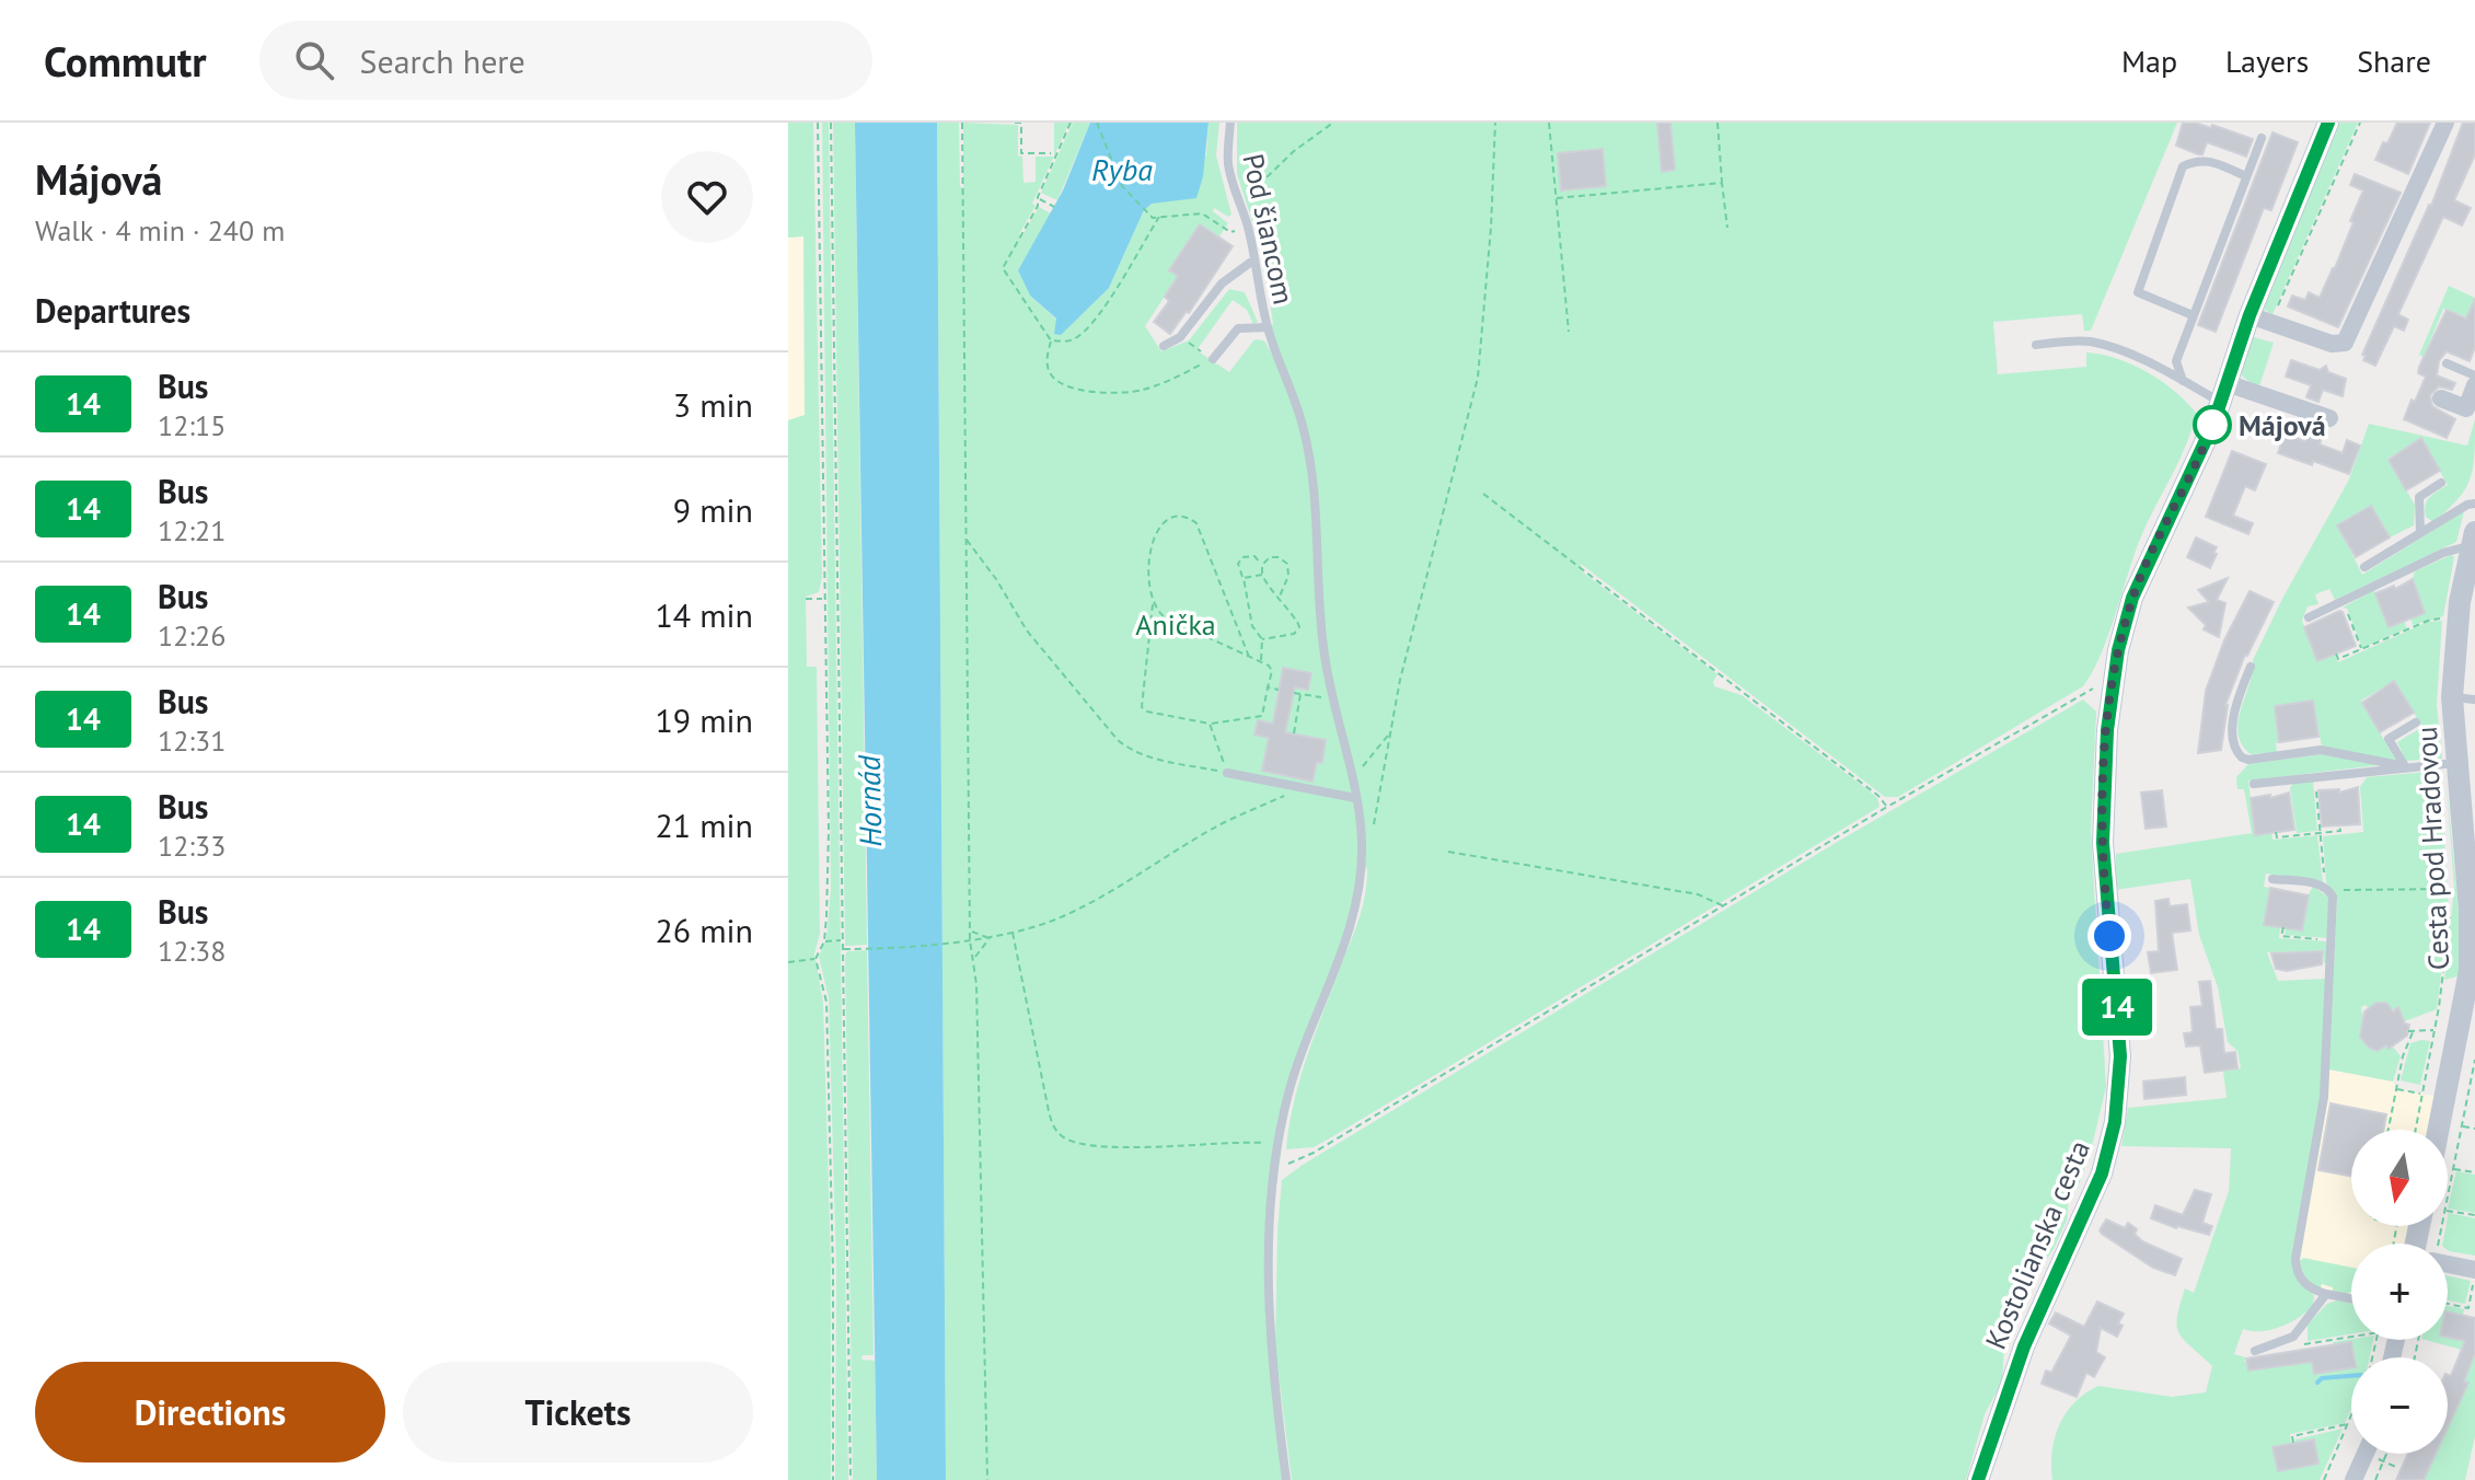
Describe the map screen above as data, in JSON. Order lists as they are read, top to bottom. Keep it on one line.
{"streets":{"street":["Cesta pod Hradovou","Kostolianska cesta"],"lane":["Pod šiancom"]},"water":["Ryba","Hornád"],"parks":["Anička"],"places":["Májová"],"lines":["bus line 14"],"north":"bottom","page":{"header":"Commutr","search":"Search here","nav":["Map","Layers","Share"],"heading":[["Májová","Walk · 4 min · 240 m"],"Departures"],"on_map":"14","list":[{"mark":"14","name":"Bus","note":"12:15","value":"3 min"},{"mark":"14","name":"Bus","note":"12:21","value":"9 min"},{"mark":"14","name":"Bus","note":"12:26","value":"14 min"},{"mark":"14","name":"Bus","note":"12:31","value":"19 min"},{"mark":"14","name":"Bus","note":"12:33","value":"21 min"},{"mark":"14","name":"Bus","note":"12:38","value":"26 min"}],"map_buttons":["+","−"],"buttons":["Directions","Tickets"]}}
